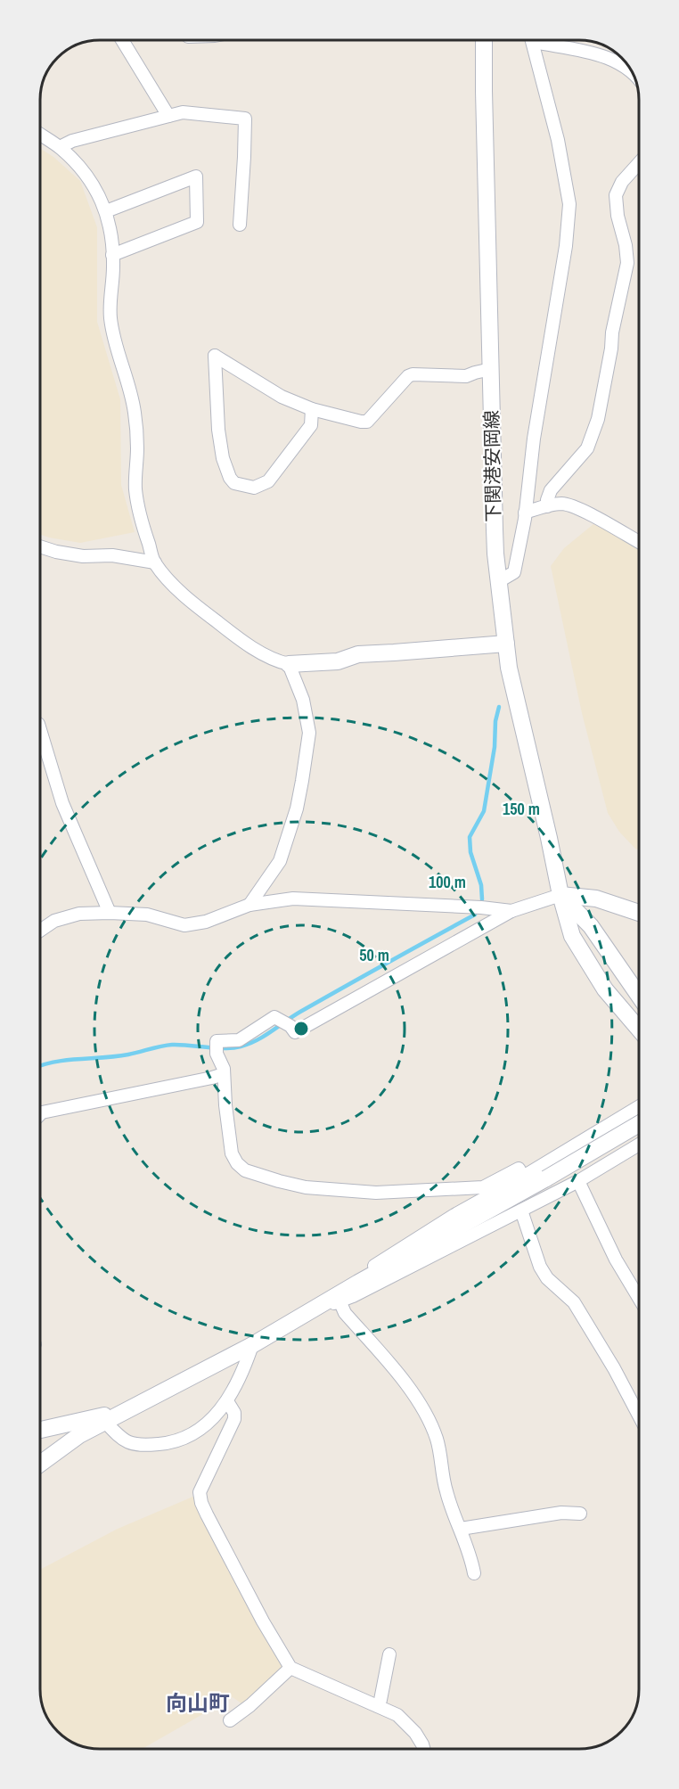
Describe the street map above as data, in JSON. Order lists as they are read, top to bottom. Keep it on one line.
{"streets":{"main road":["下関港安岡線"]},"districts":["向山町"],"rings":["150 m","100 m","50 m"]}
